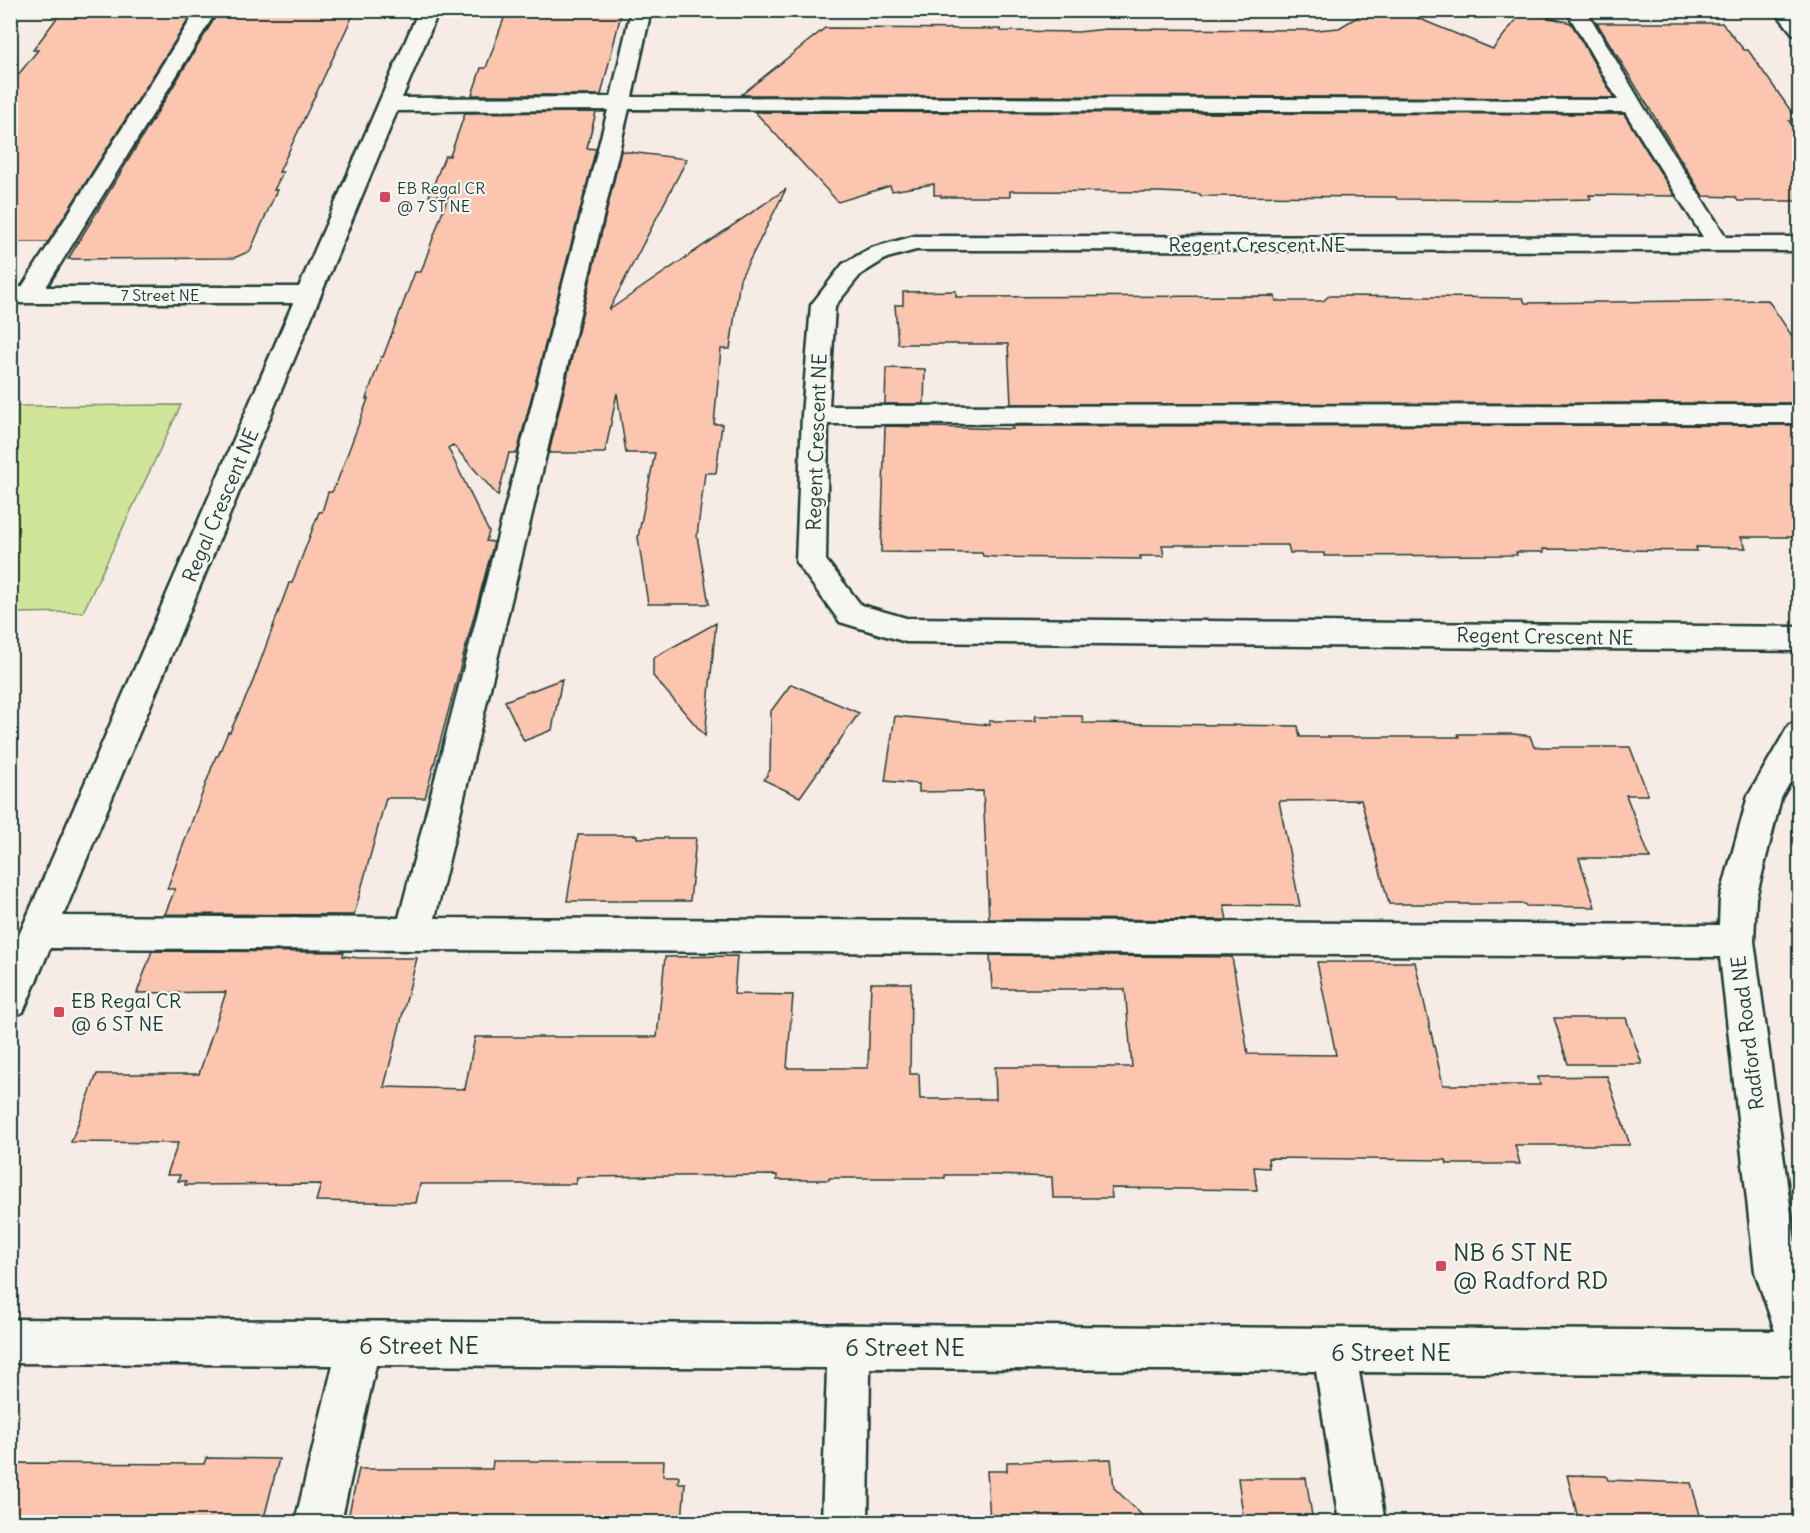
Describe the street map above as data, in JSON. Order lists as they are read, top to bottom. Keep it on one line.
{"streets":{"street":["Regent Crescent NE","7 Street NE","Regal Crescent NE","Radford Road NE","6 Street NE"]},"crossings":[["7 Street NE","Regal Crescent NE"]],"places":{"transit":["EB Regal CR @ 7 ST NE","EB Regal CR @ 6 ST NE","NB 6 ST NE @ Radford RD"]}}
